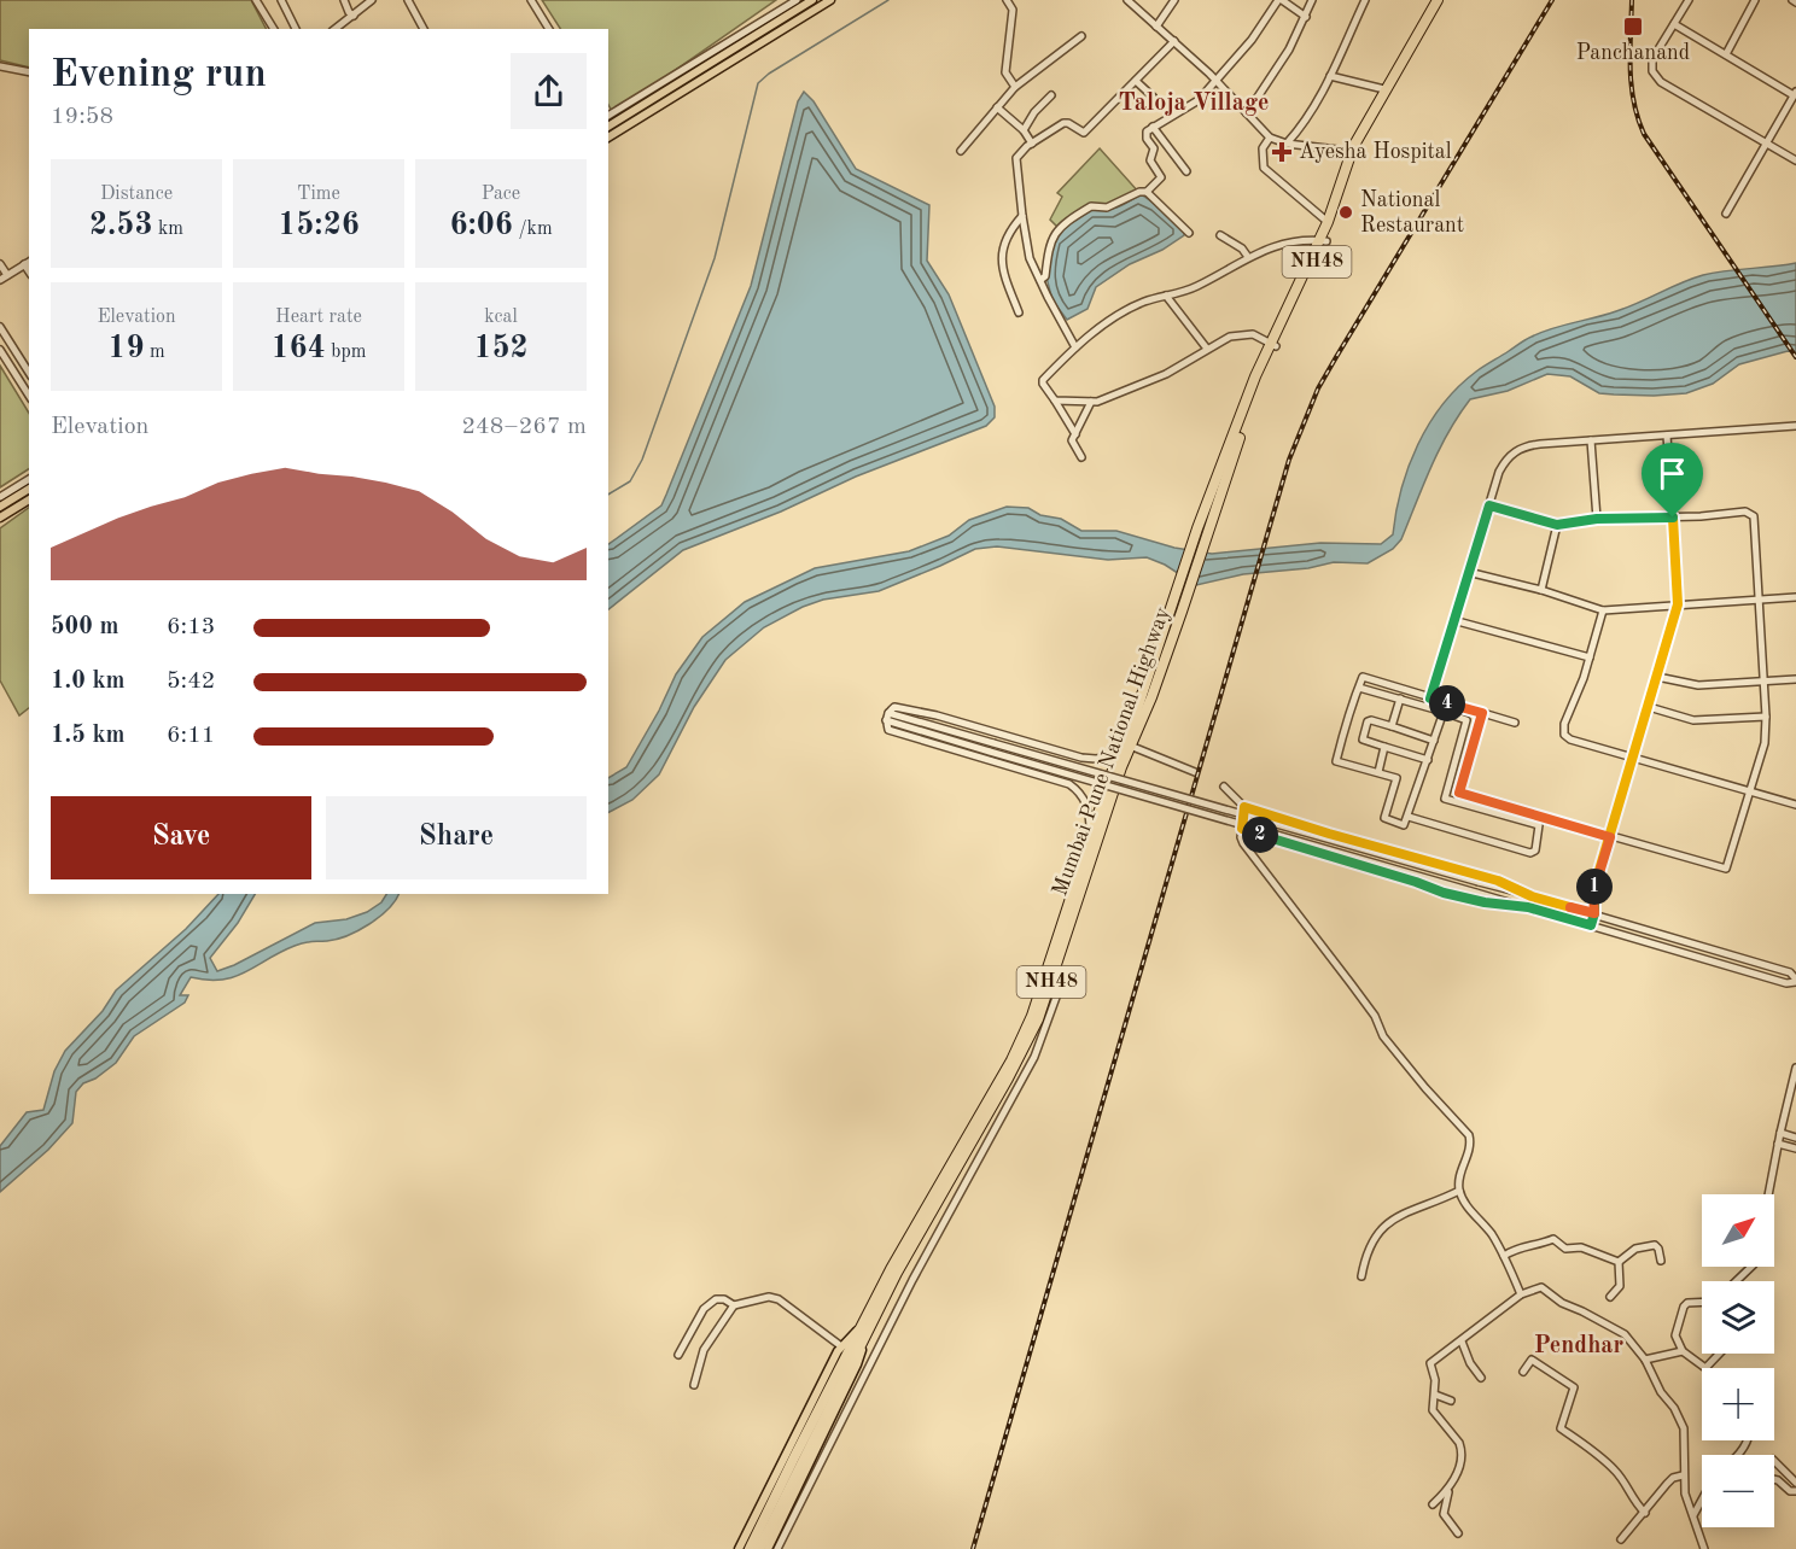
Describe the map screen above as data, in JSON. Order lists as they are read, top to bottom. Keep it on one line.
{"streets":{"highway":["NH48","Mumbai Pune National Highway"]},"crossings":[["NH48","Mumbai Pune National Highway"]],"districts":["Taloja Village","Pendhar"],"places":{"transit":["Panchanand"],"health":["Ayesha Hospital"],"other":["National Restaurant"]},"north":"top right","page":{"heading":["Evening run","19:58"],"stats":[["Distance","2.53 km"],["Time","15:26"],["Pace","6:06 /km"],["Elevation","19 m"],["Heart rate","164 bpm"],["kcal","152"]],"chart":["Elevation","248–267 m"],"list":[{"name":"500 m","note":"6:13"},{"name":"1.0 km","note":"5:42"},{"name":"1.5 km","note":"6:11"}],"pins":["4","2","1"],"buttons":["Save","Share"],"map_buttons":["+","−"]}}
